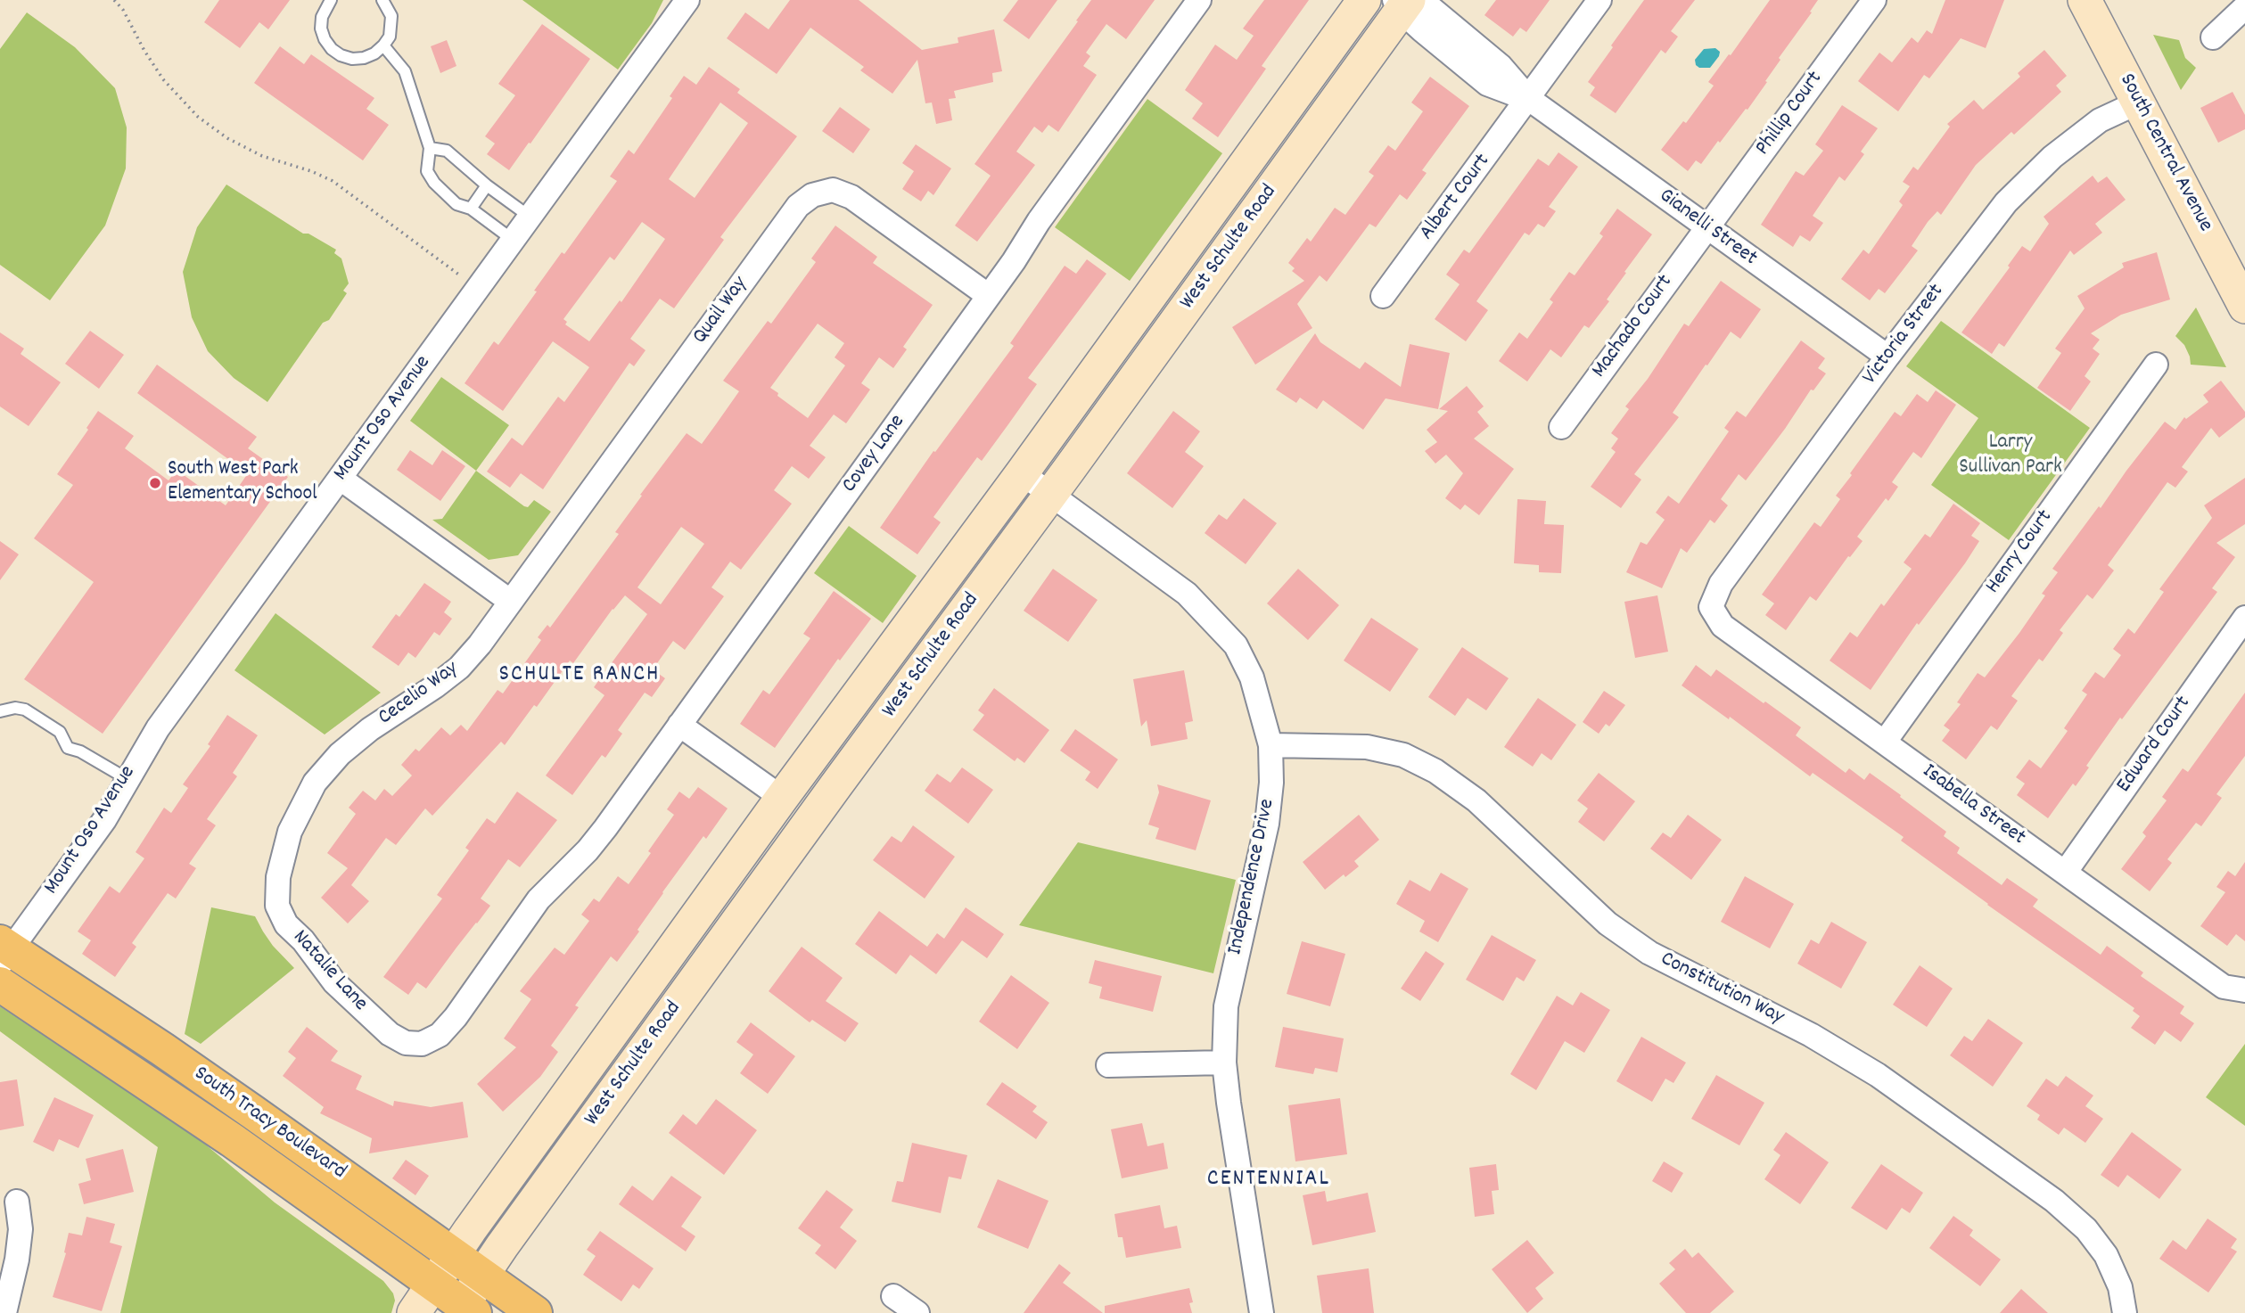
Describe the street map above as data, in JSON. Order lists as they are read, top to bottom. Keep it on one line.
{"streets":{"main road":["South Central Avenue","West Schulte Road","South Tracy Boulevard"],"street":["Phillip Court","Albert Court","Gianelli Street","Quail Way","Machado Court","Victoria Street","Mount Oso Avenue","Covey Lane","Henry Court","Cecelio Way","Edward Court","Isabella Street","Independence Drive","Natalie Lane","Constitution Way"]},"crossings":[["Phillip Court","Gianelli Street"],["Phillip Court","Machado Court"],["South Central Avenue","Victoria Street"],["Albert Court","Gianelli Street"],["Gianelli Street","West Schulte Road"],["Gianelli Street","Machado Court"],["Gianelli Street","Victoria Street"],["West Schulte Road","Independence Drive"],["West Schulte Road","South Tracy Boulevard"],["Quail Way","Covey Lane"],["Quail Way","Cecelio Way"],["Victoria Street","Isabella Street"],["Mount Oso Avenue","South Tracy Boulevard"],["Covey Lane","Natalie Lane"],["Henry Court","Isabella Street"],["Cecelio Way","Natalie Lane"],["Edward Court","Isabella Street"],["Independence Drive","Constitution Way"]],"districts":["SCHULTE RANCH","CENTENNIAL"],"parks":["Larry Sullivan Park"],"places":["South West Park Elementary School"]}
